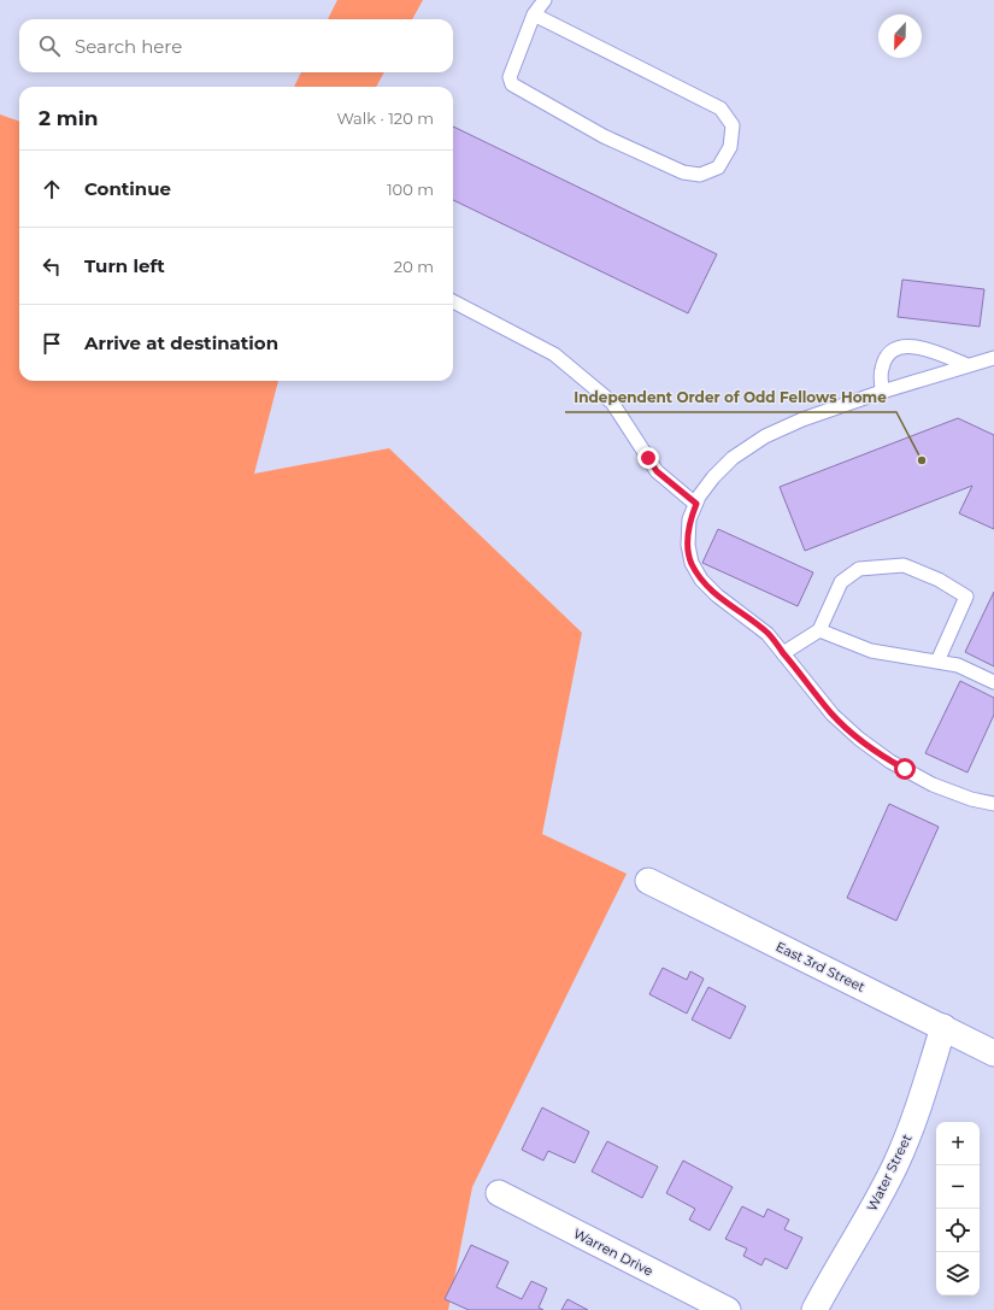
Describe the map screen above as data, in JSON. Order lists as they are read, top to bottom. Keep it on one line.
{"streets":{"street":["East 3rd Street","Water Street","Warren Drive"]},"crossings":[["East 3rd Street","Water Street"]],"places":["Independent Order of Odd Fellows Home"],"north":"bottom","page":{"search":"Search here","heading":["2 min","Walk · 120 m"],"list":[["Continue","100 m"],["Turn left","20 m"],"Arrive at destination"],"map_buttons":["+","−"]}}
